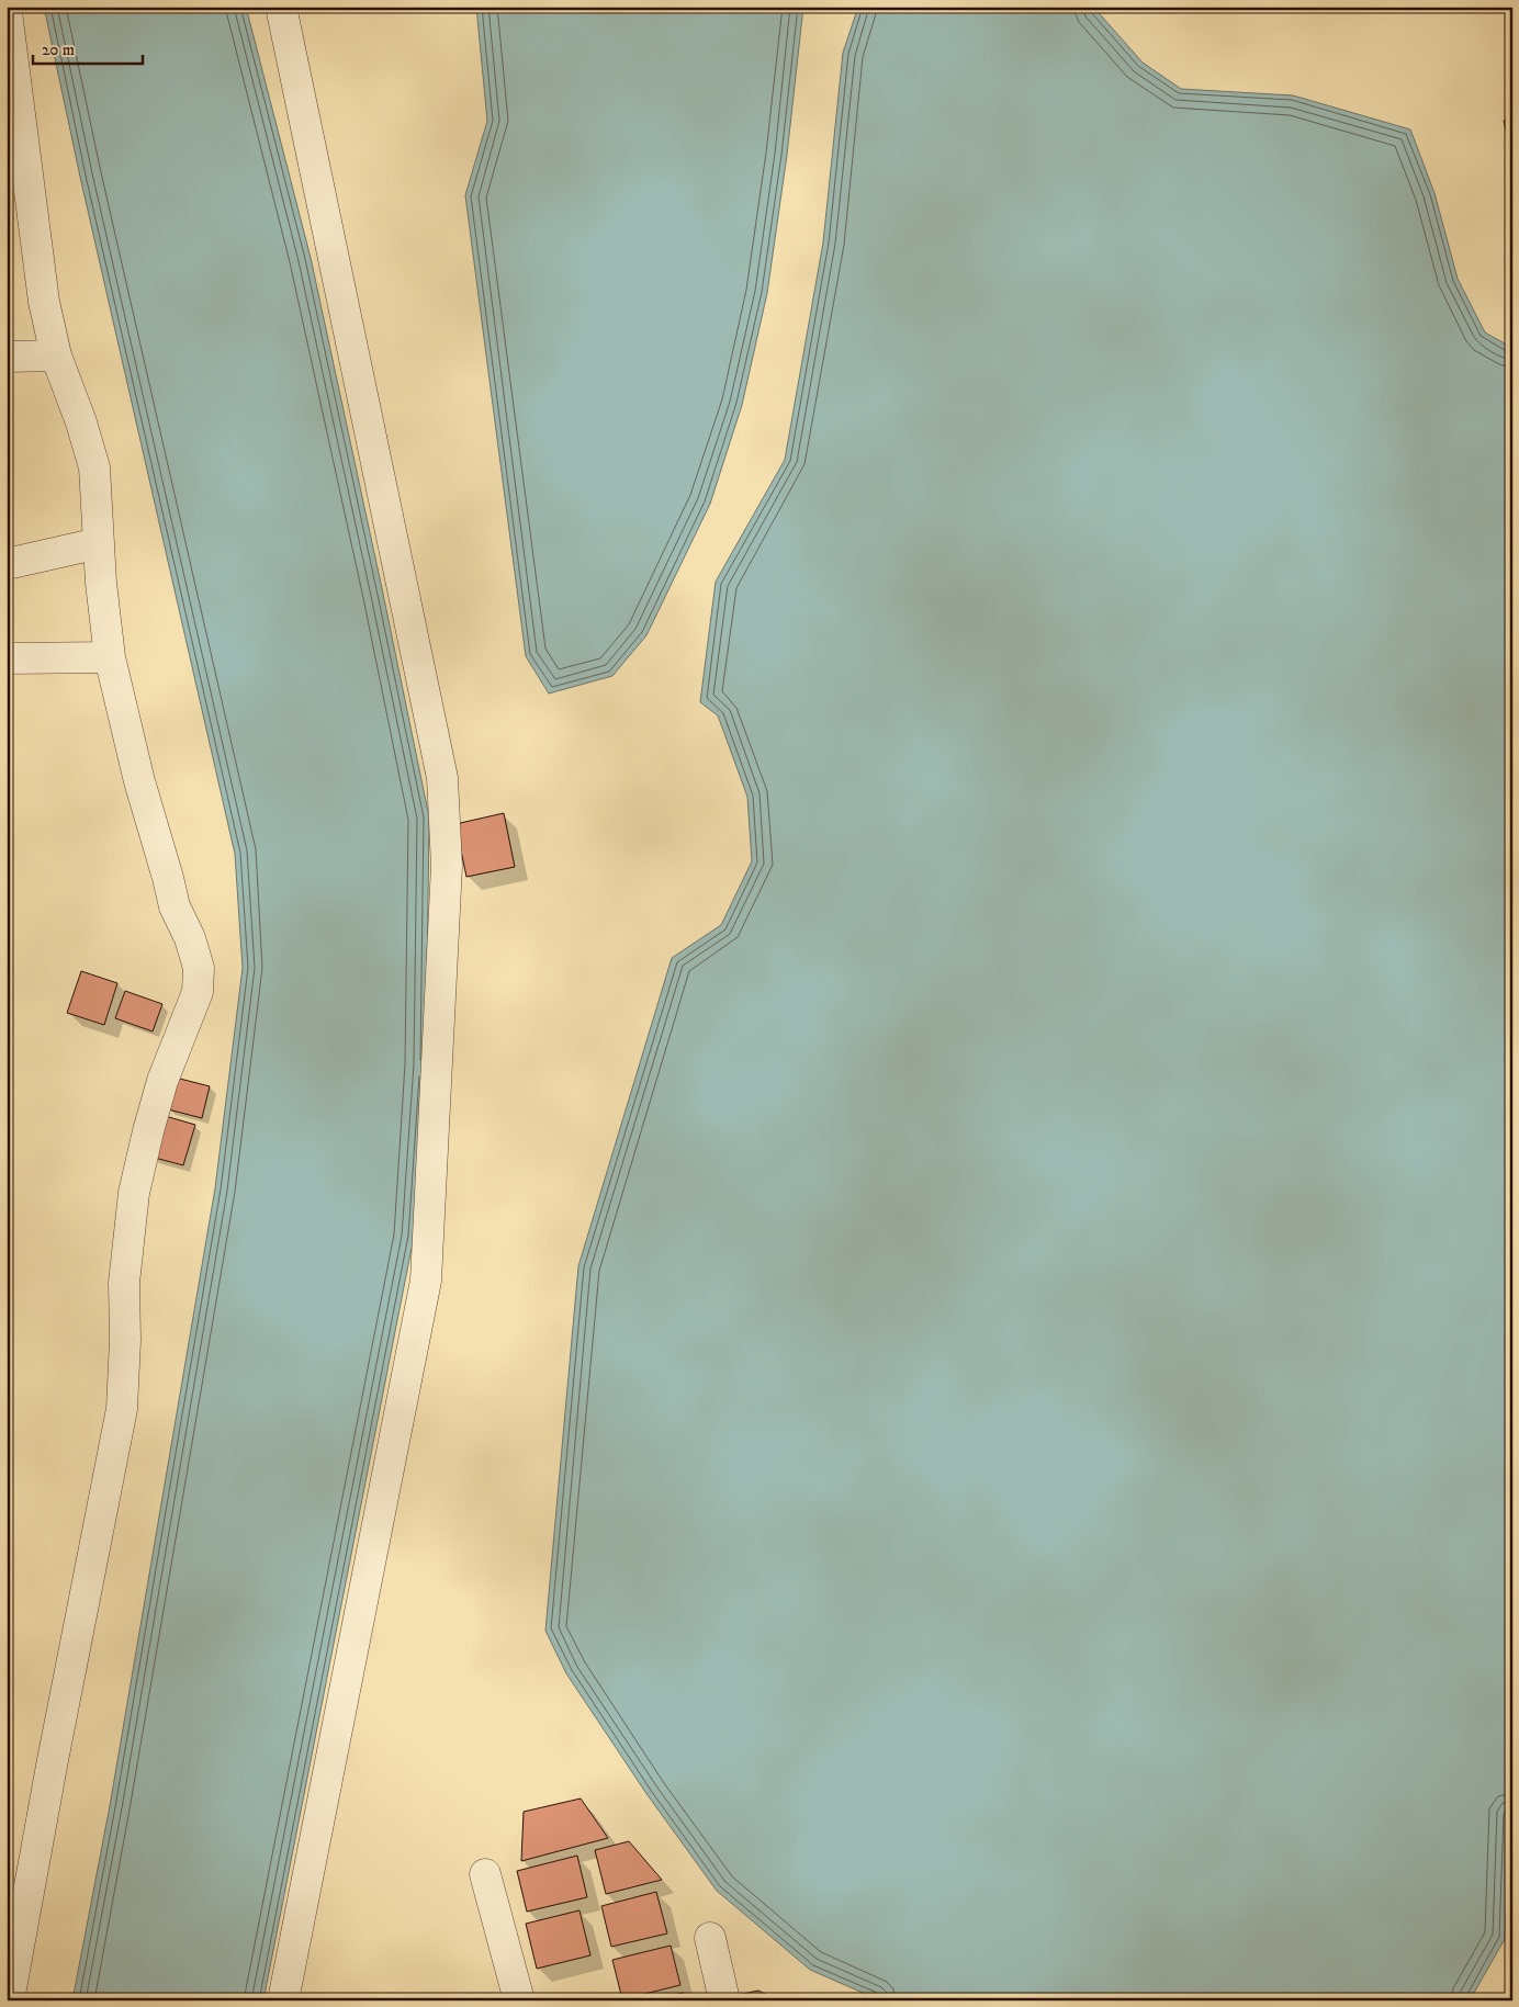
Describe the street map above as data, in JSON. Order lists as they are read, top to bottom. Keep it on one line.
{"scale_bar":"20 m"}
